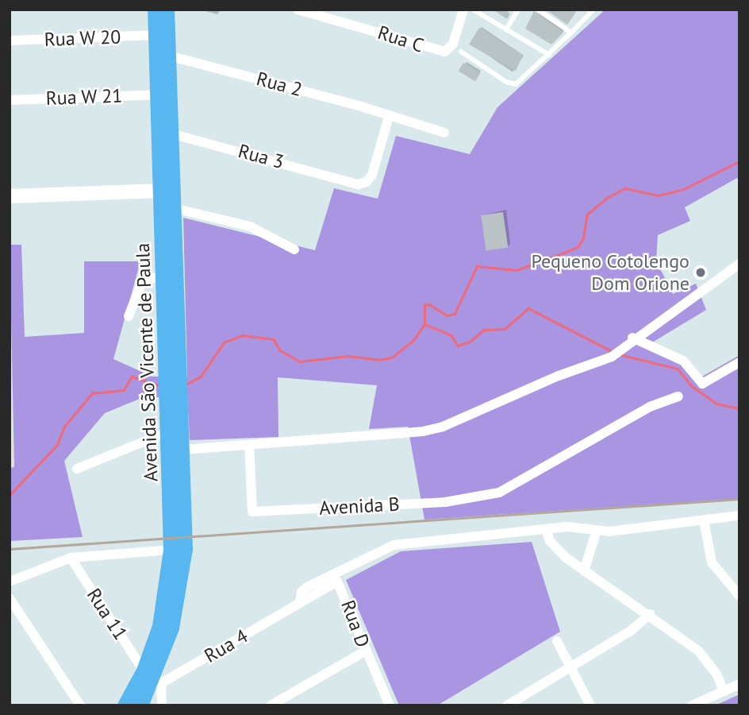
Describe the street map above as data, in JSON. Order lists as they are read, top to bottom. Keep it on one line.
{"streets":{"main road":["Avenida São Vicente de Paula"],"street":["Rua W 20","Rua C","Rua 2","Rua W 21","Rua 3","Avenida B","Rua 11","Rua D","Rua 4"]},"crossings":[["Rua W 20","Avenida São Vicente de Paula"],["Rua 2","Rua 3"],["Rua 2","Avenida São Vicente de Paula"],["Rua W 21","Avenida São Vicente de Paula"],["Rua 3","Avenida São Vicente de Paula"],["Avenida São Vicente de Paula","Rua 11"],["Avenida São Vicente de Paula","Rua 4"],["Rua D","Rua 4"]],"places":["Pequeno Cotolengo Dom Orione"]}
